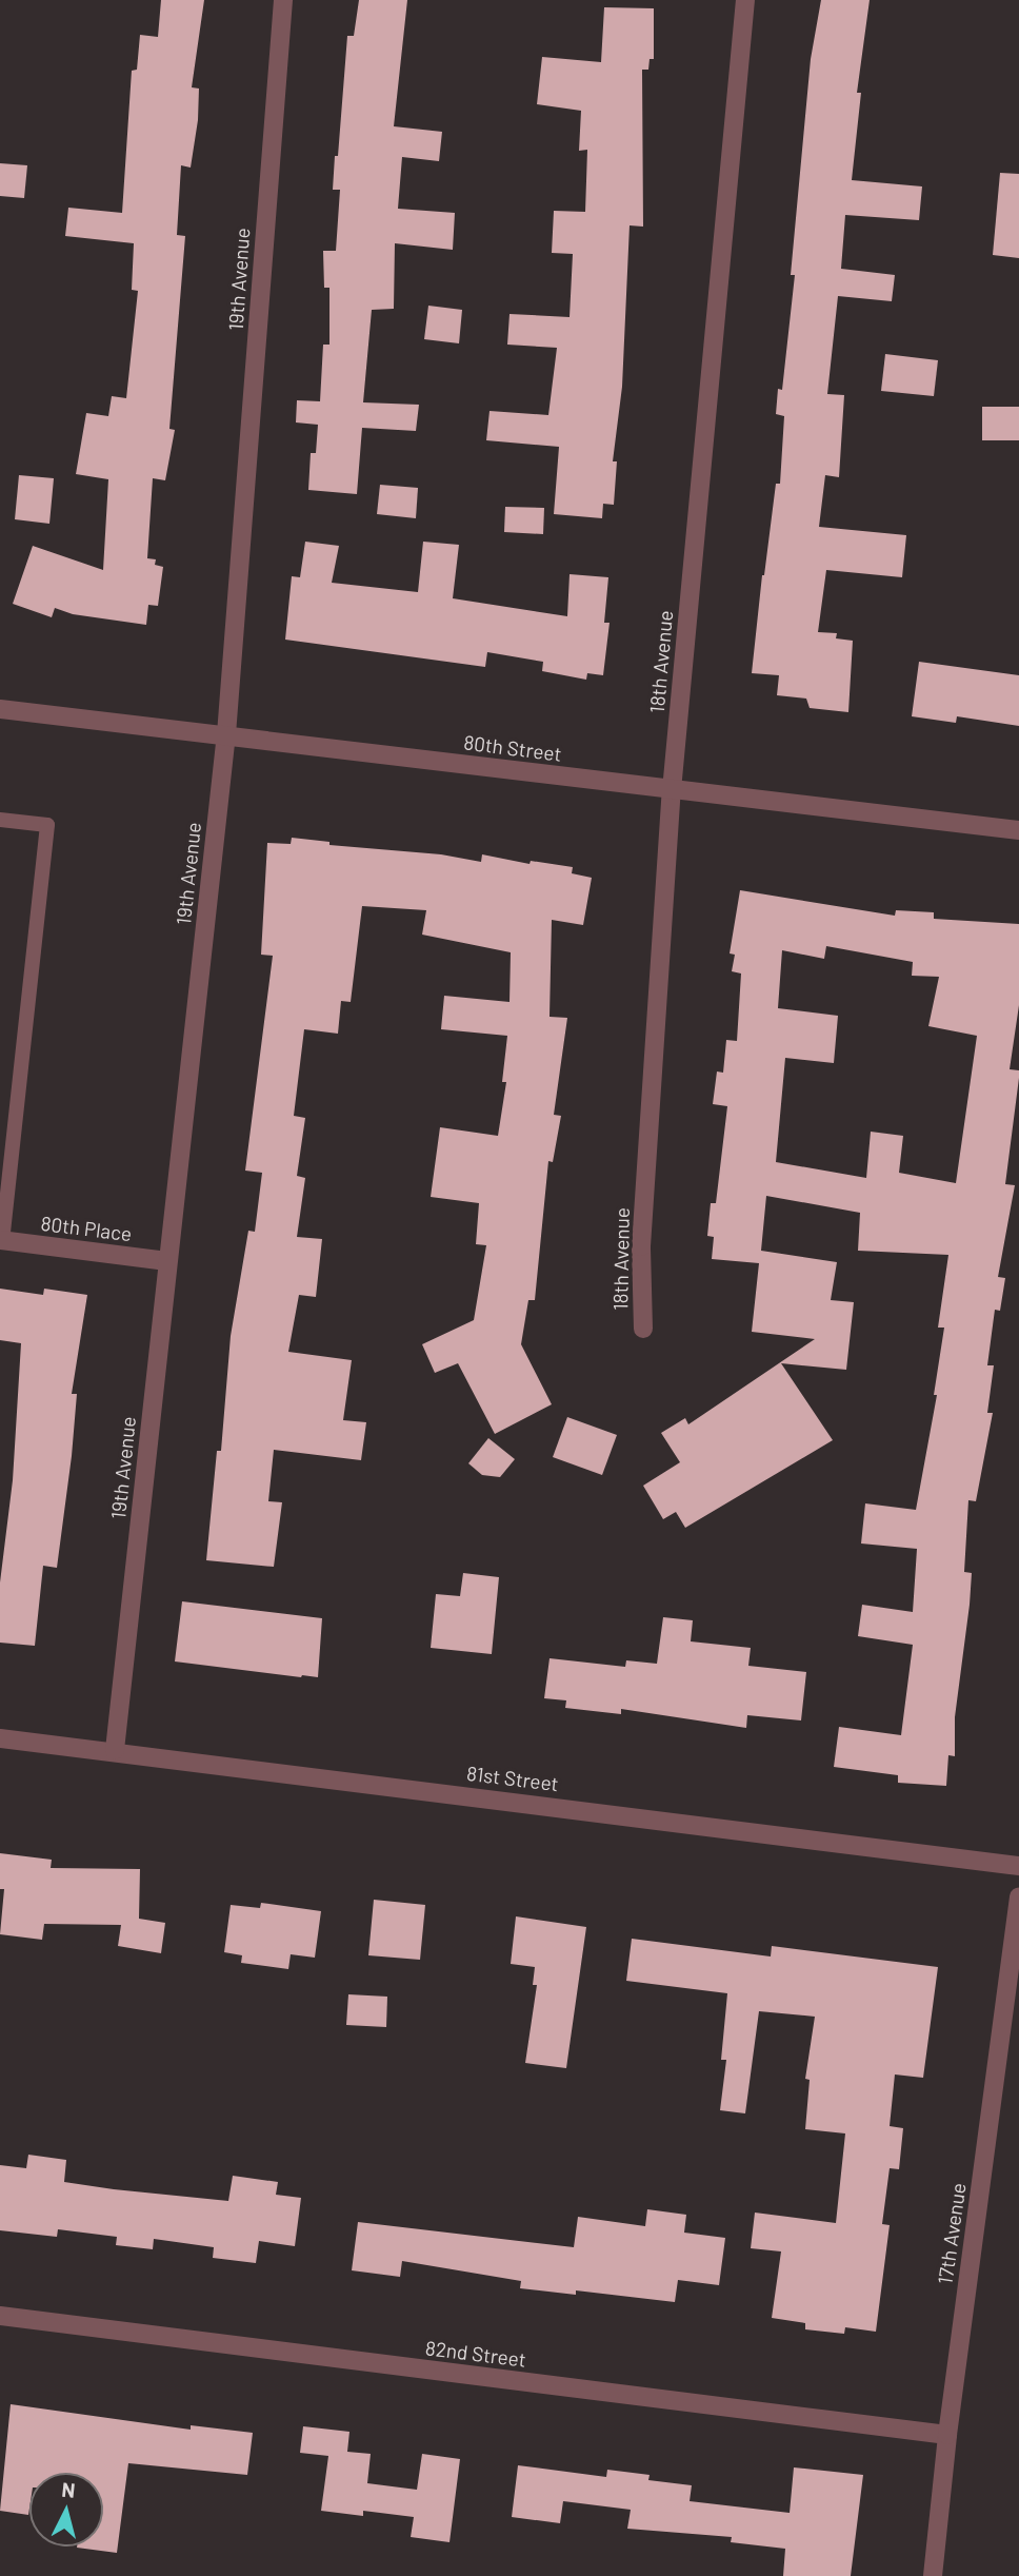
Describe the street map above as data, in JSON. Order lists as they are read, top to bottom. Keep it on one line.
{"streets":{"street":["19th Avenue","18th Avenue","80th Street","80th Place","81st Street","17th Avenue","82nd Street"]},"crossings":[["19th Avenue","80th Street"],["19th Avenue","80th Place"],["19th Avenue","81st Street"],["18th Avenue","80th Street"],["17th Avenue","82nd Street"]],"north":"top"}
